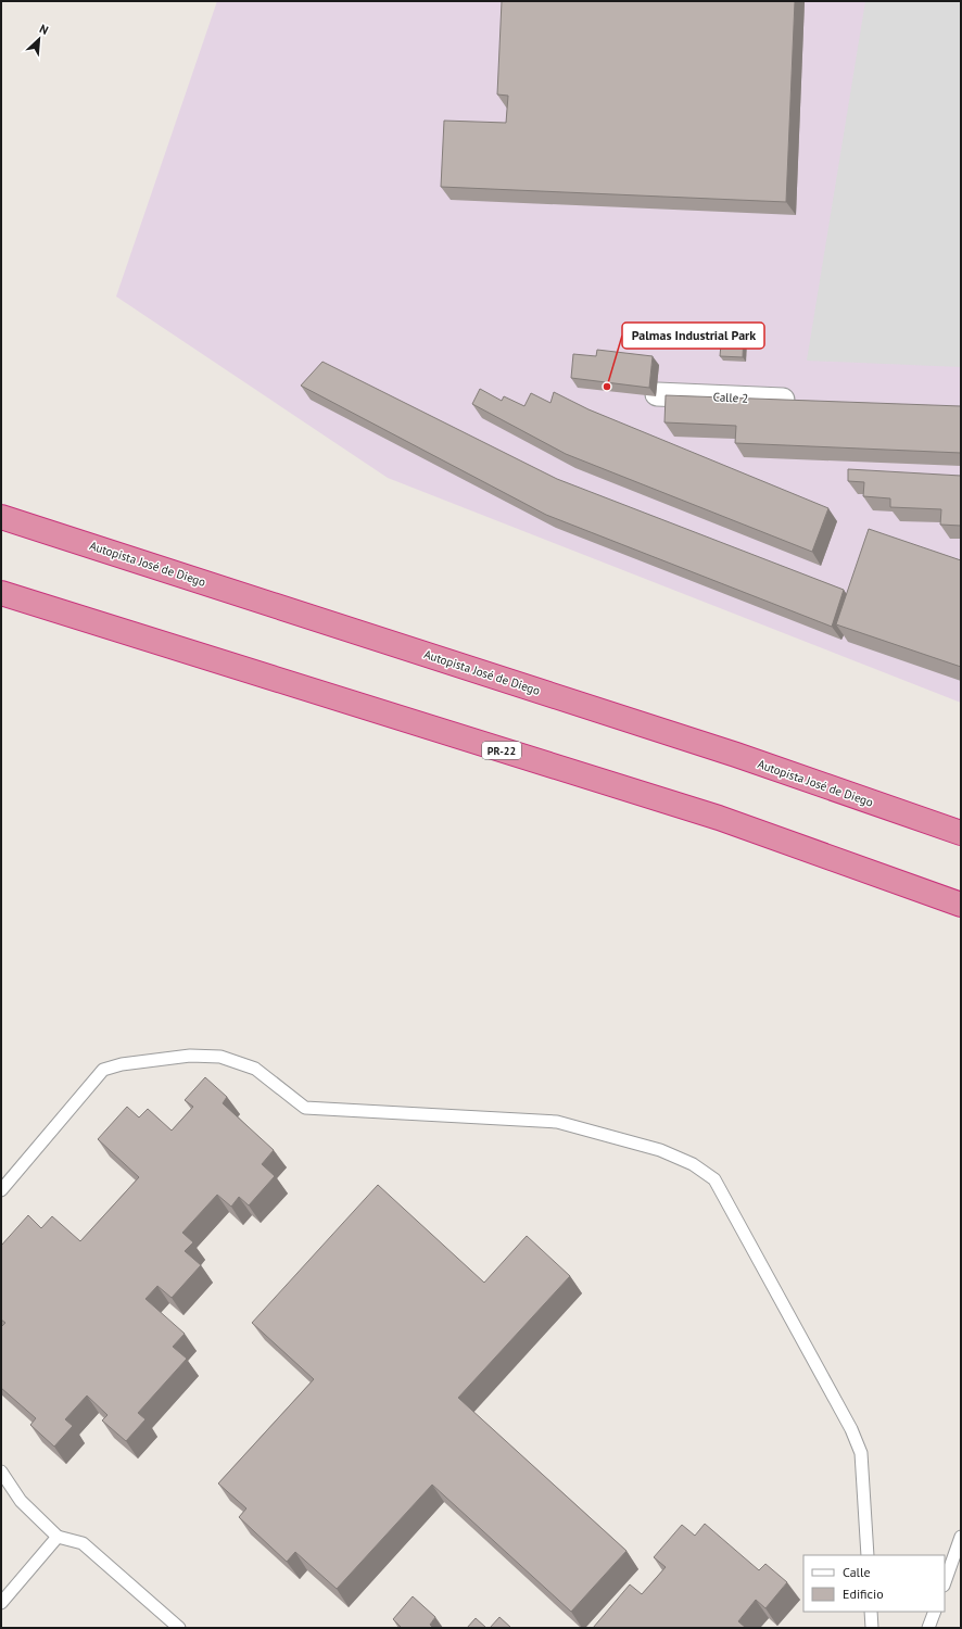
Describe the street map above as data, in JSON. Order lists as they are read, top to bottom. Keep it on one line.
{"streets":{"highway":["Autopista José de Diego","PR-22"],"street":["Calle 2"]},"places":["Palmas Industrial Park"],"legend":["Calle","Edificio"],"north":"top right"}
